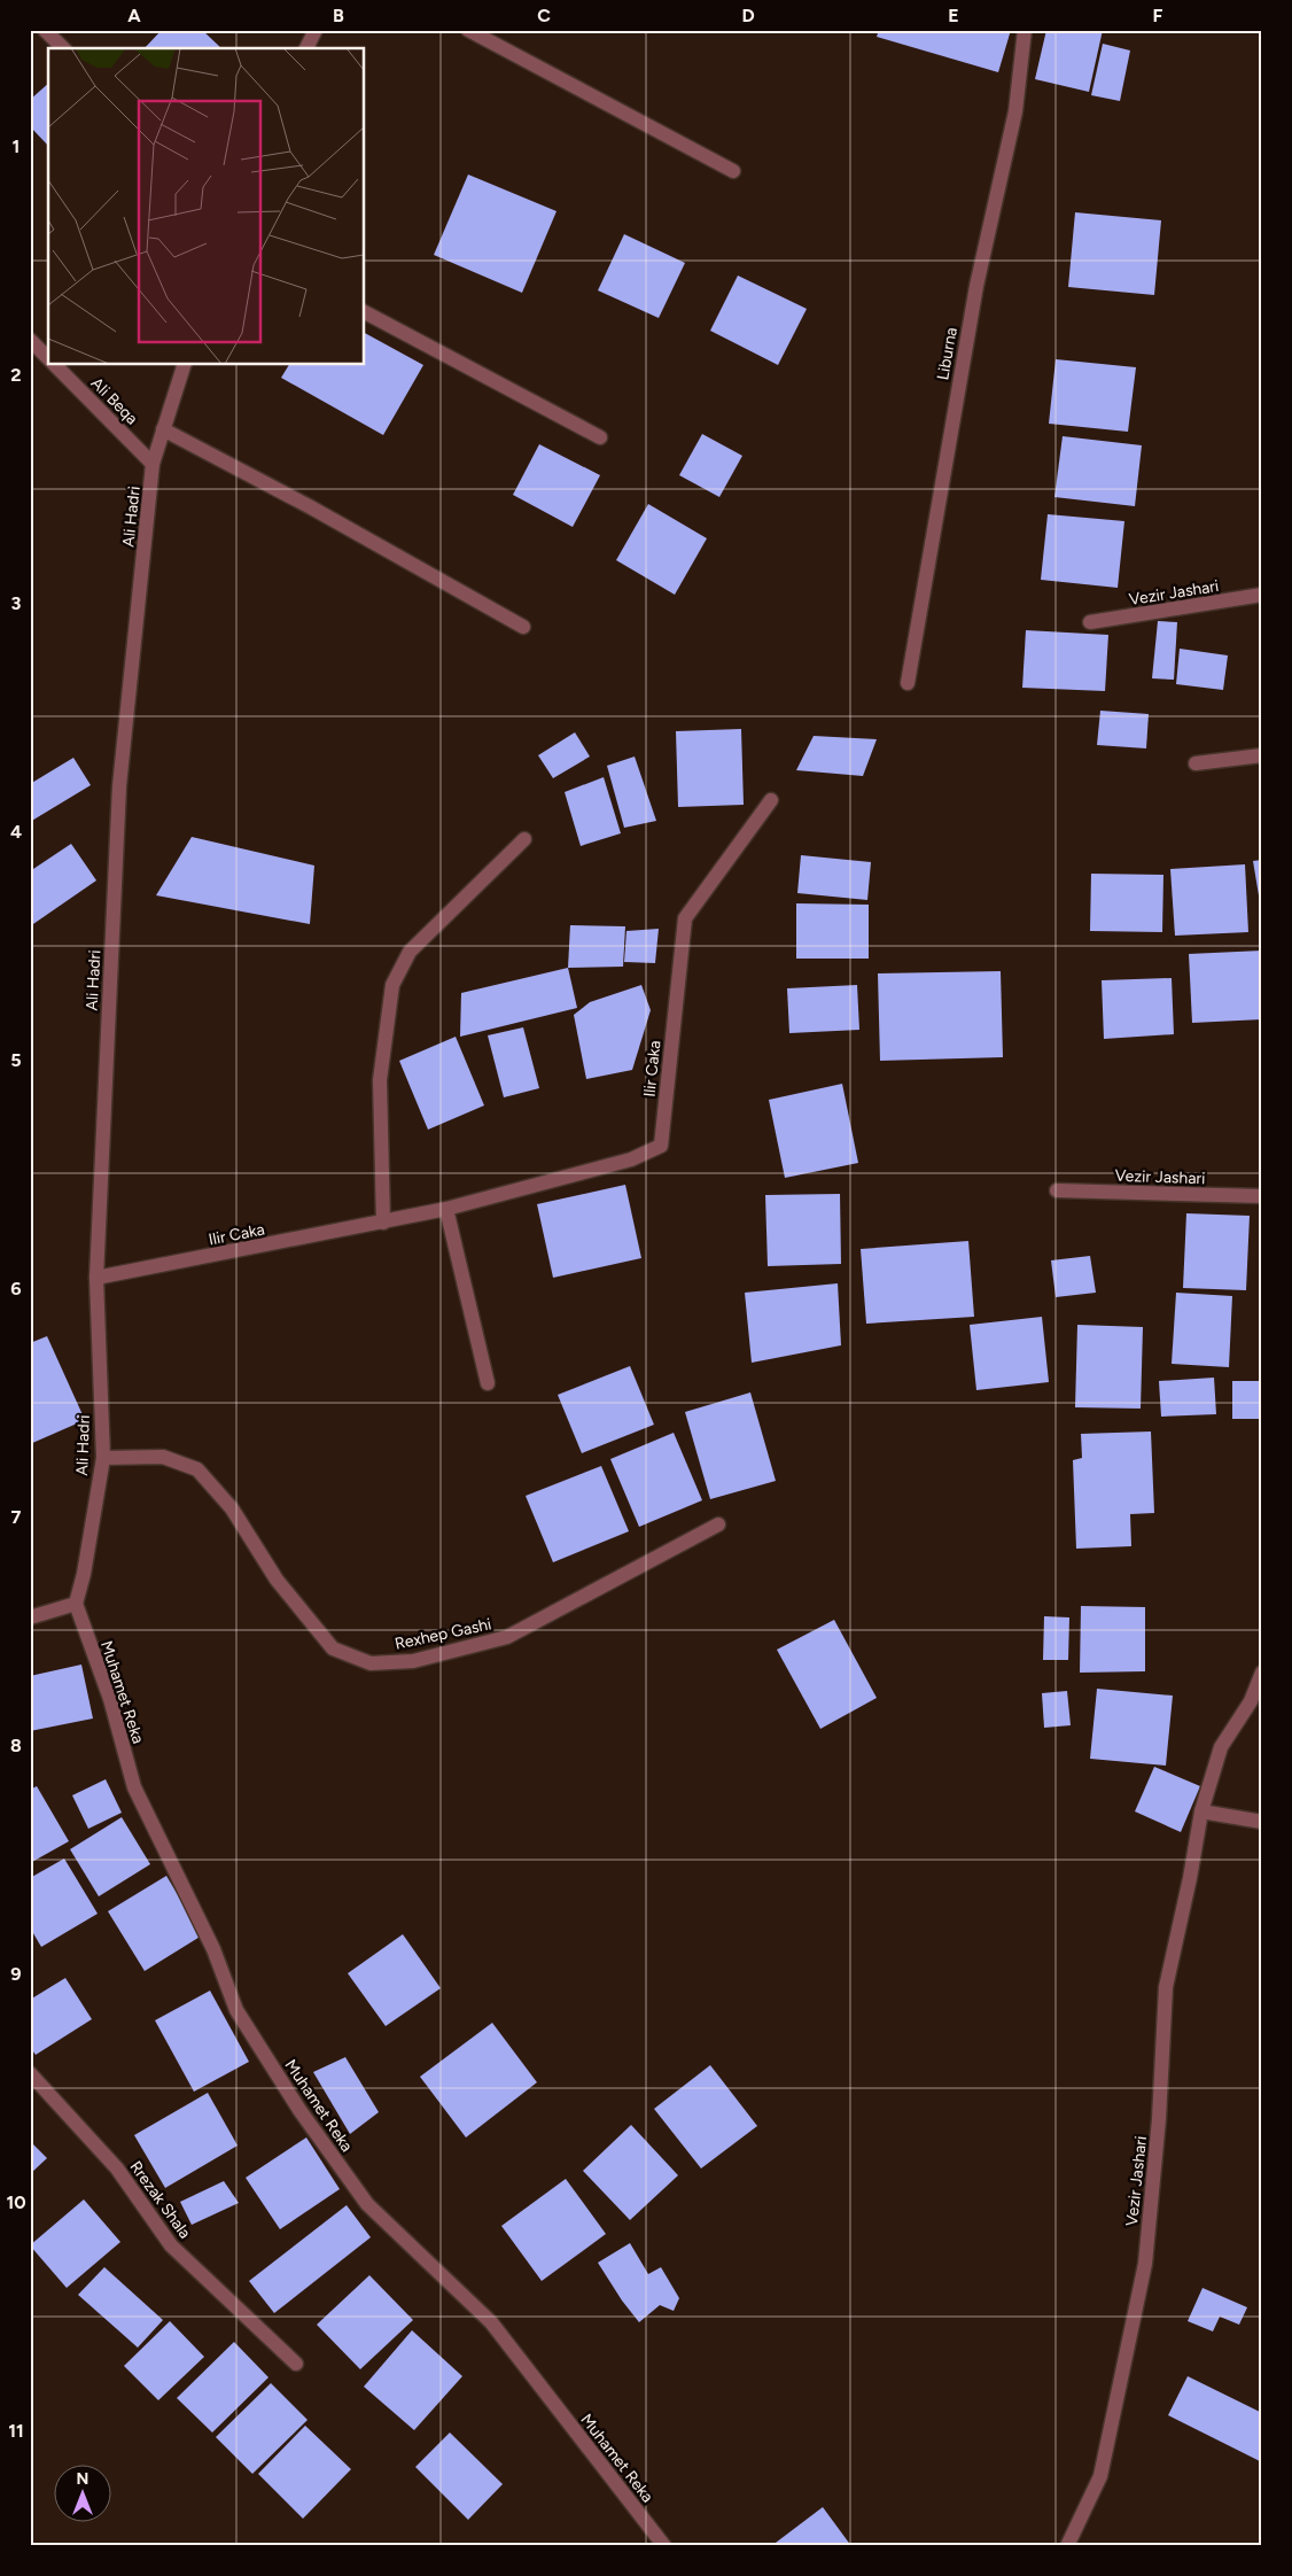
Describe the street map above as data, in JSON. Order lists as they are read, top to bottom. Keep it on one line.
{"streets":{"street":["Liburna","Ali Beqa","Ali Hadri","Vezir Jashari","Ilir Caka","Rexhep Gashi","Muhamet Reka","Rrezak Shala"]},"crossings":[["Ali Beqa","Ali Hadri"],["Ali Hadri","Ilir Caka"],["Ali Hadri","Rexhep Gashi"],["Ali Hadri","Muhamet Reka"]],"north":"top","grid":{"columns":["A","B","C","D","E","F"],"rows":["1","2","3","4","5","6","7","8","9","10","11"]}}
